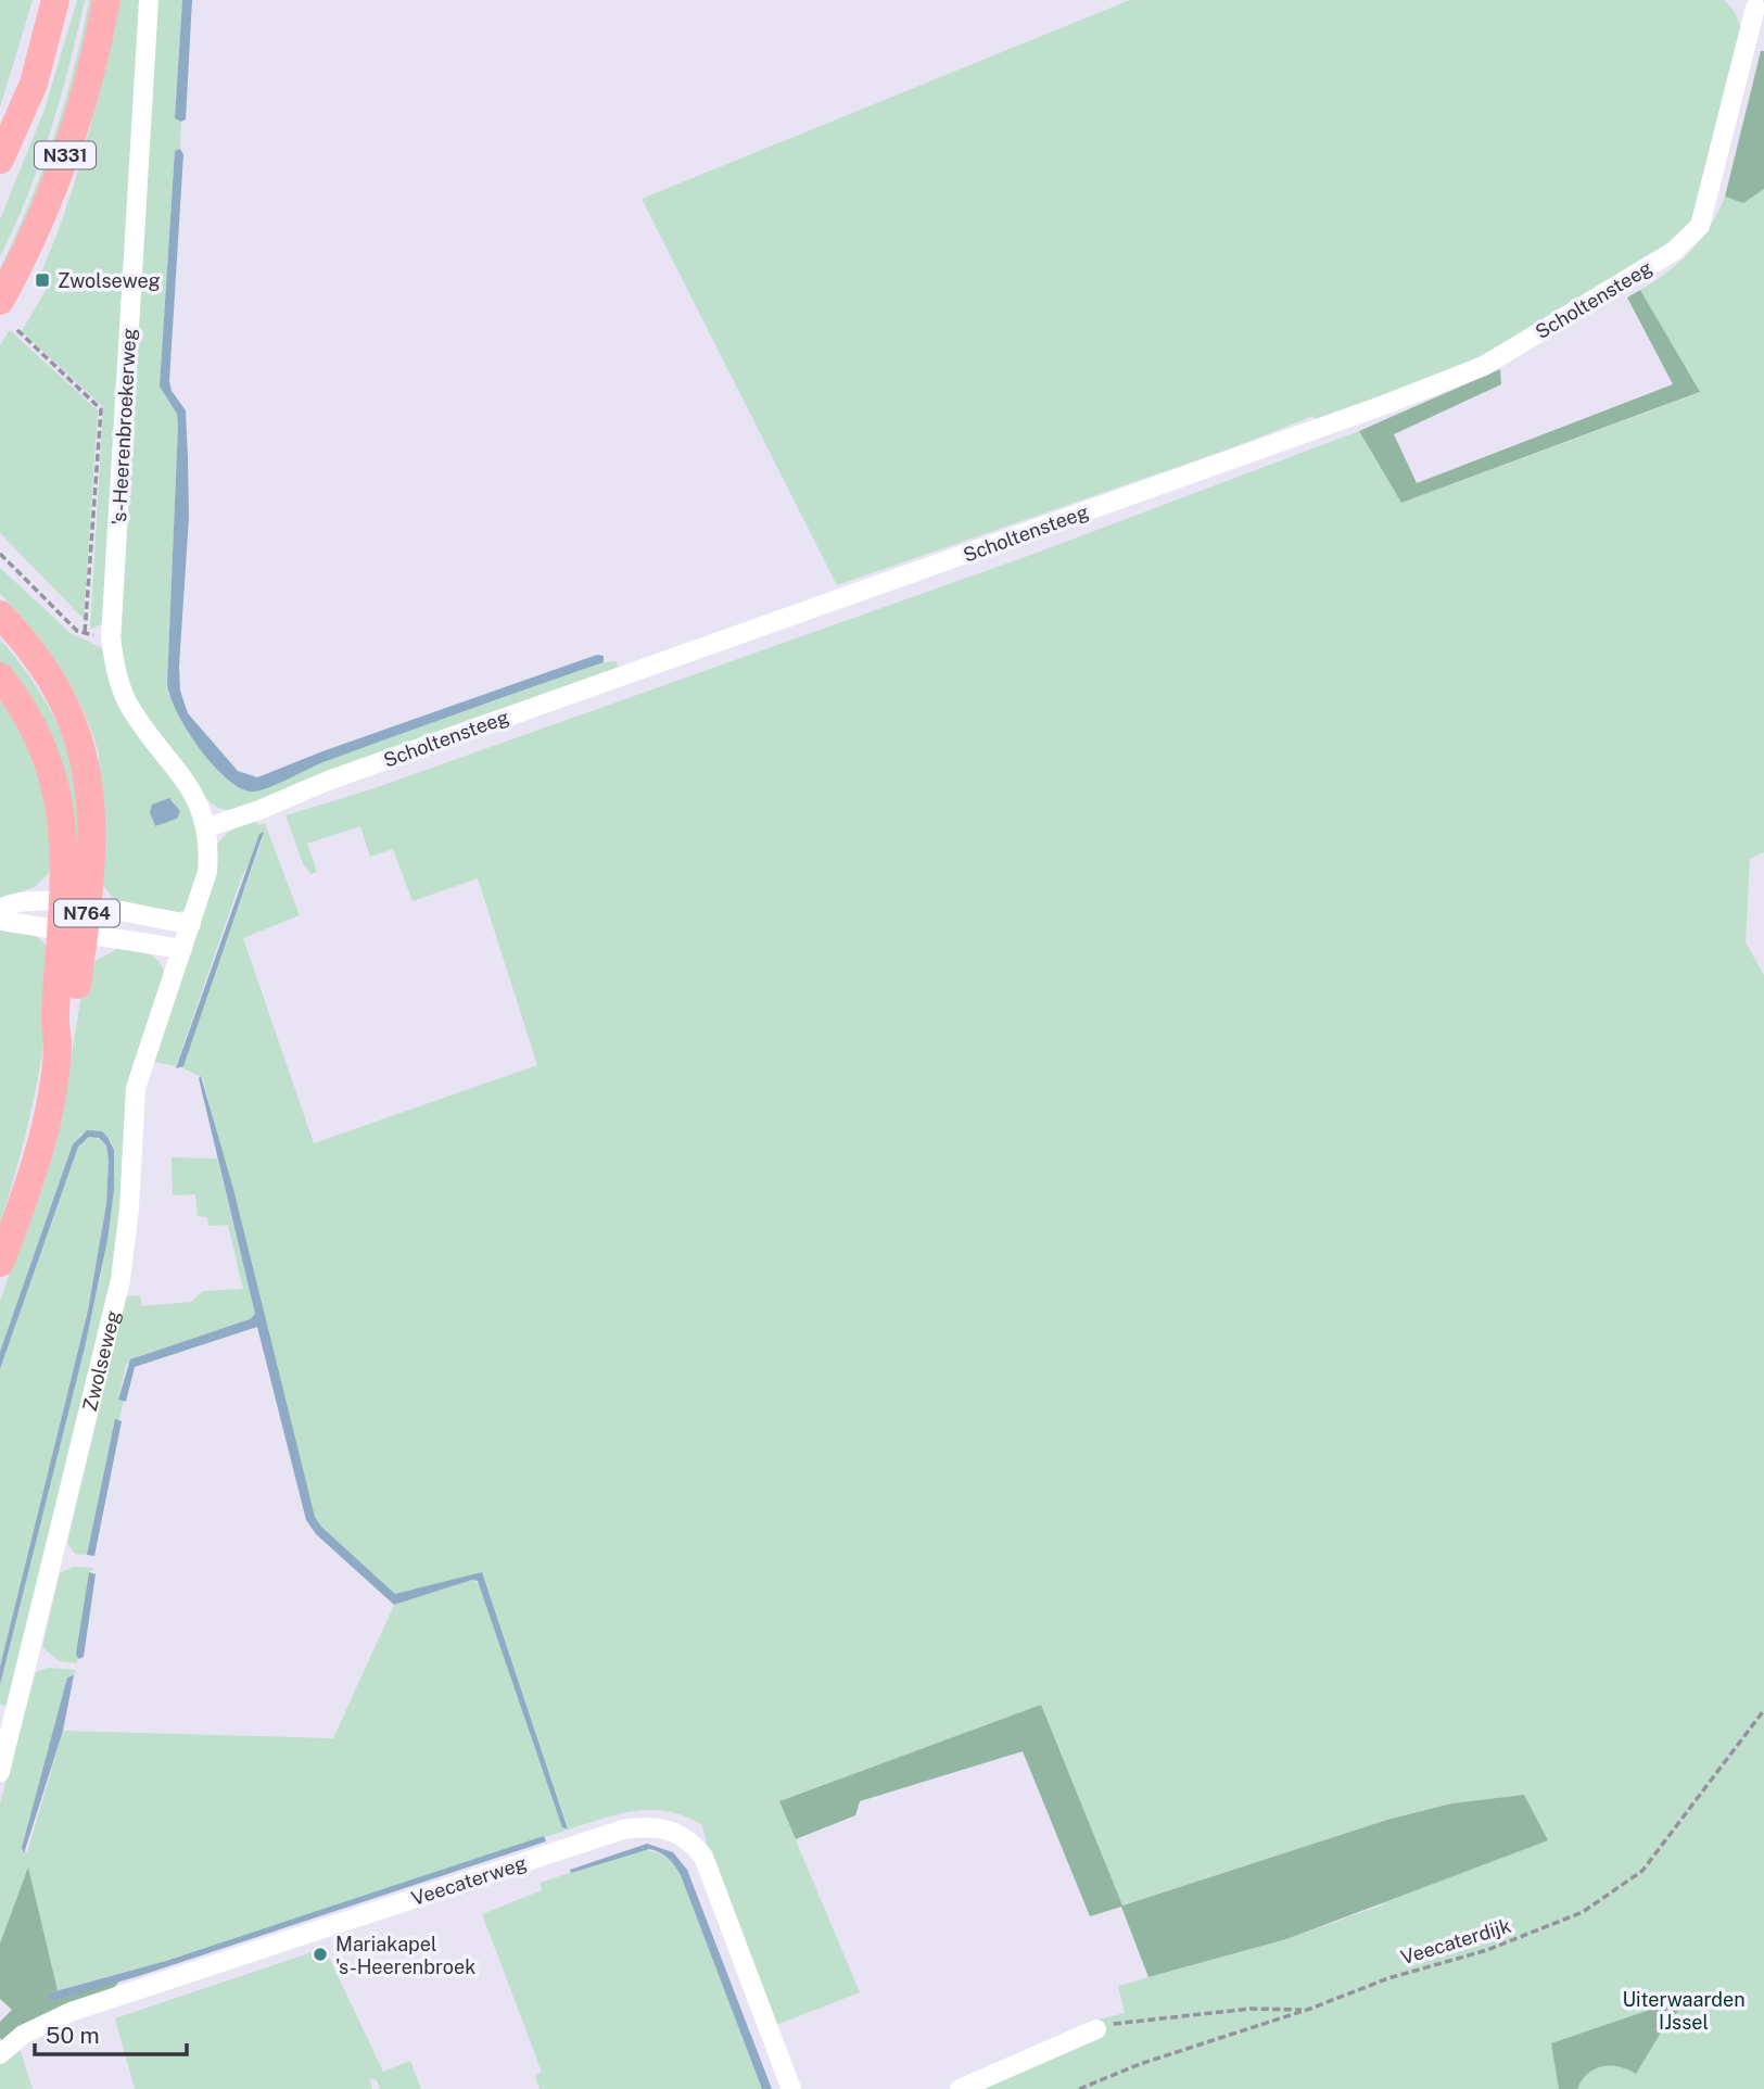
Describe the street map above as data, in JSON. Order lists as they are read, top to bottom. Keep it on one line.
{"streets":{"main road":["N331","N764"],"street":["Scholtensteeg","'s-Heerenbroekerweg","Zwolseweg","Veecaterweg"],"path":["Veecaterdijk"]},"crossings":[["Scholtensteeg","'s-Heerenbroekerweg"]],"parks":["Uiterwaarden IJssel"],"places":{"transit":["Zwolseweg"],"other":["Mariakapel 's-Heerenbroek"]},"scale_bar":"50 m"}
